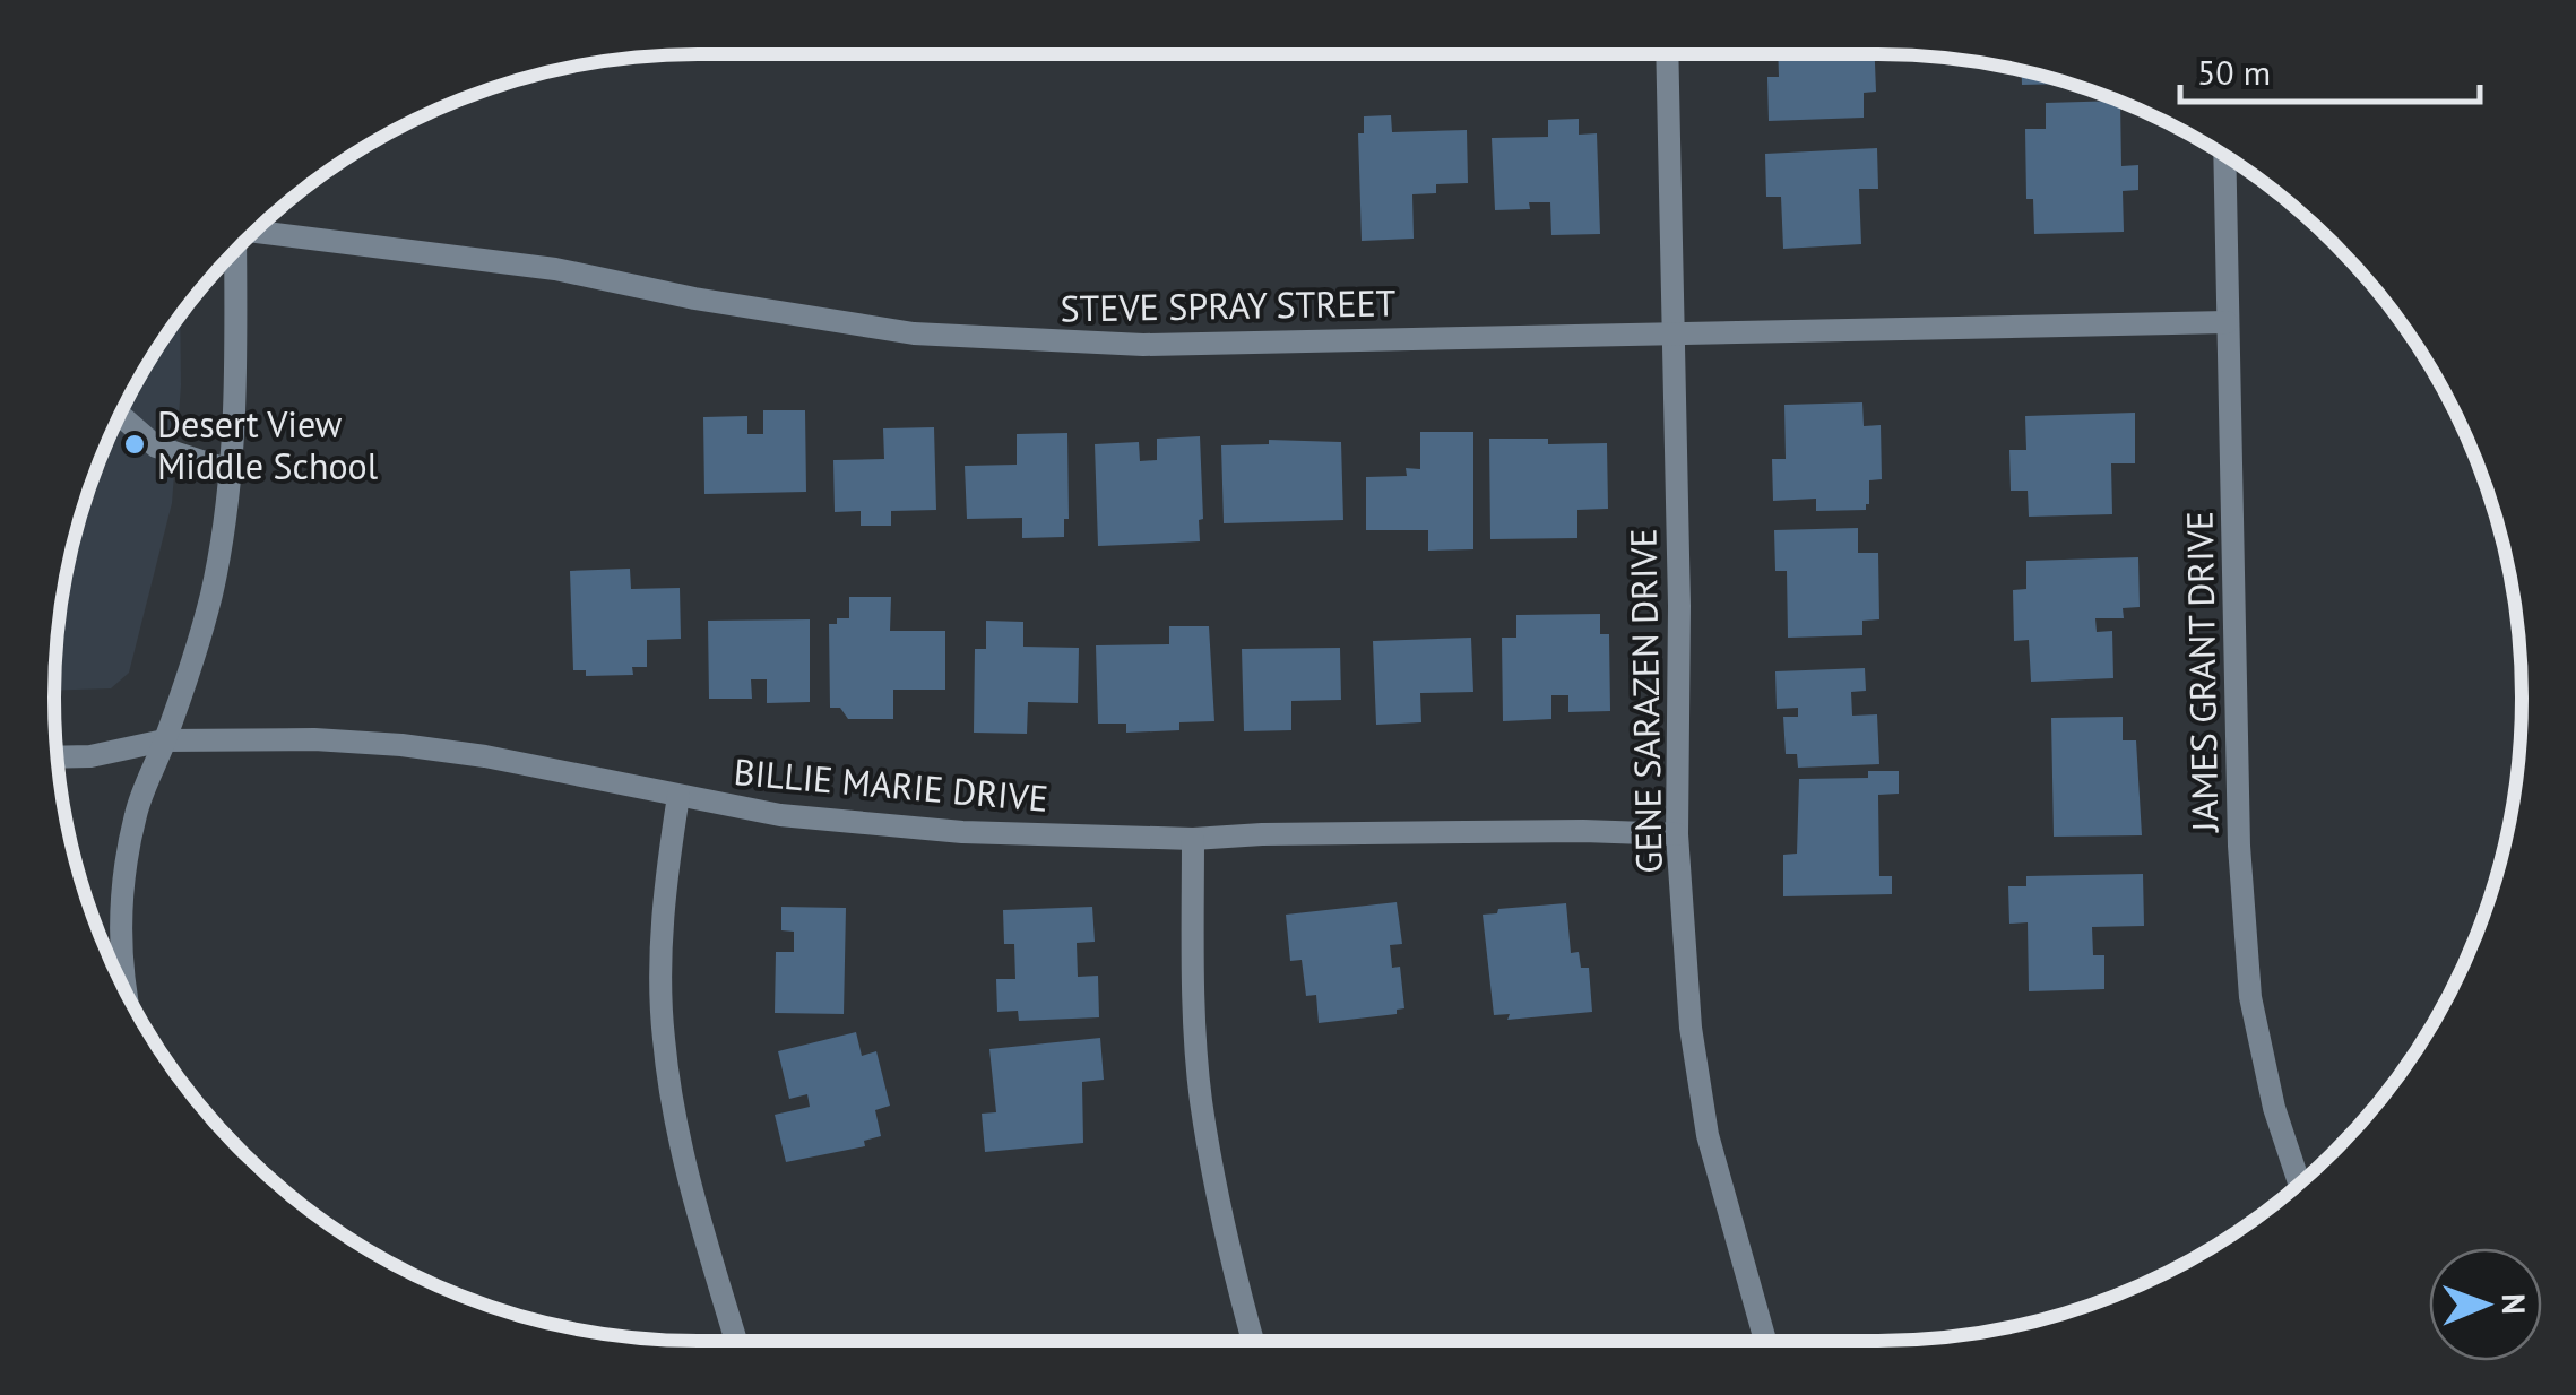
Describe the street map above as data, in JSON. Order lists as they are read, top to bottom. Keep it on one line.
{"streets":{"street":["STEVE SPRAY STREET","JAMES GRANT DRIVE","GENE SARAZEN DRIVE","BILLIE MARIE DRIVE"]},"crossings":[["STEVE SPRAY STREET","JAMES GRANT DRIVE"],["STEVE SPRAY STREET","GENE SARAZEN DRIVE"],["GENE SARAZEN DRIVE","BILLIE MARIE DRIVE"]],"places":["Desert View Middle School"],"scale_bar":"50 m","north":"right"}
